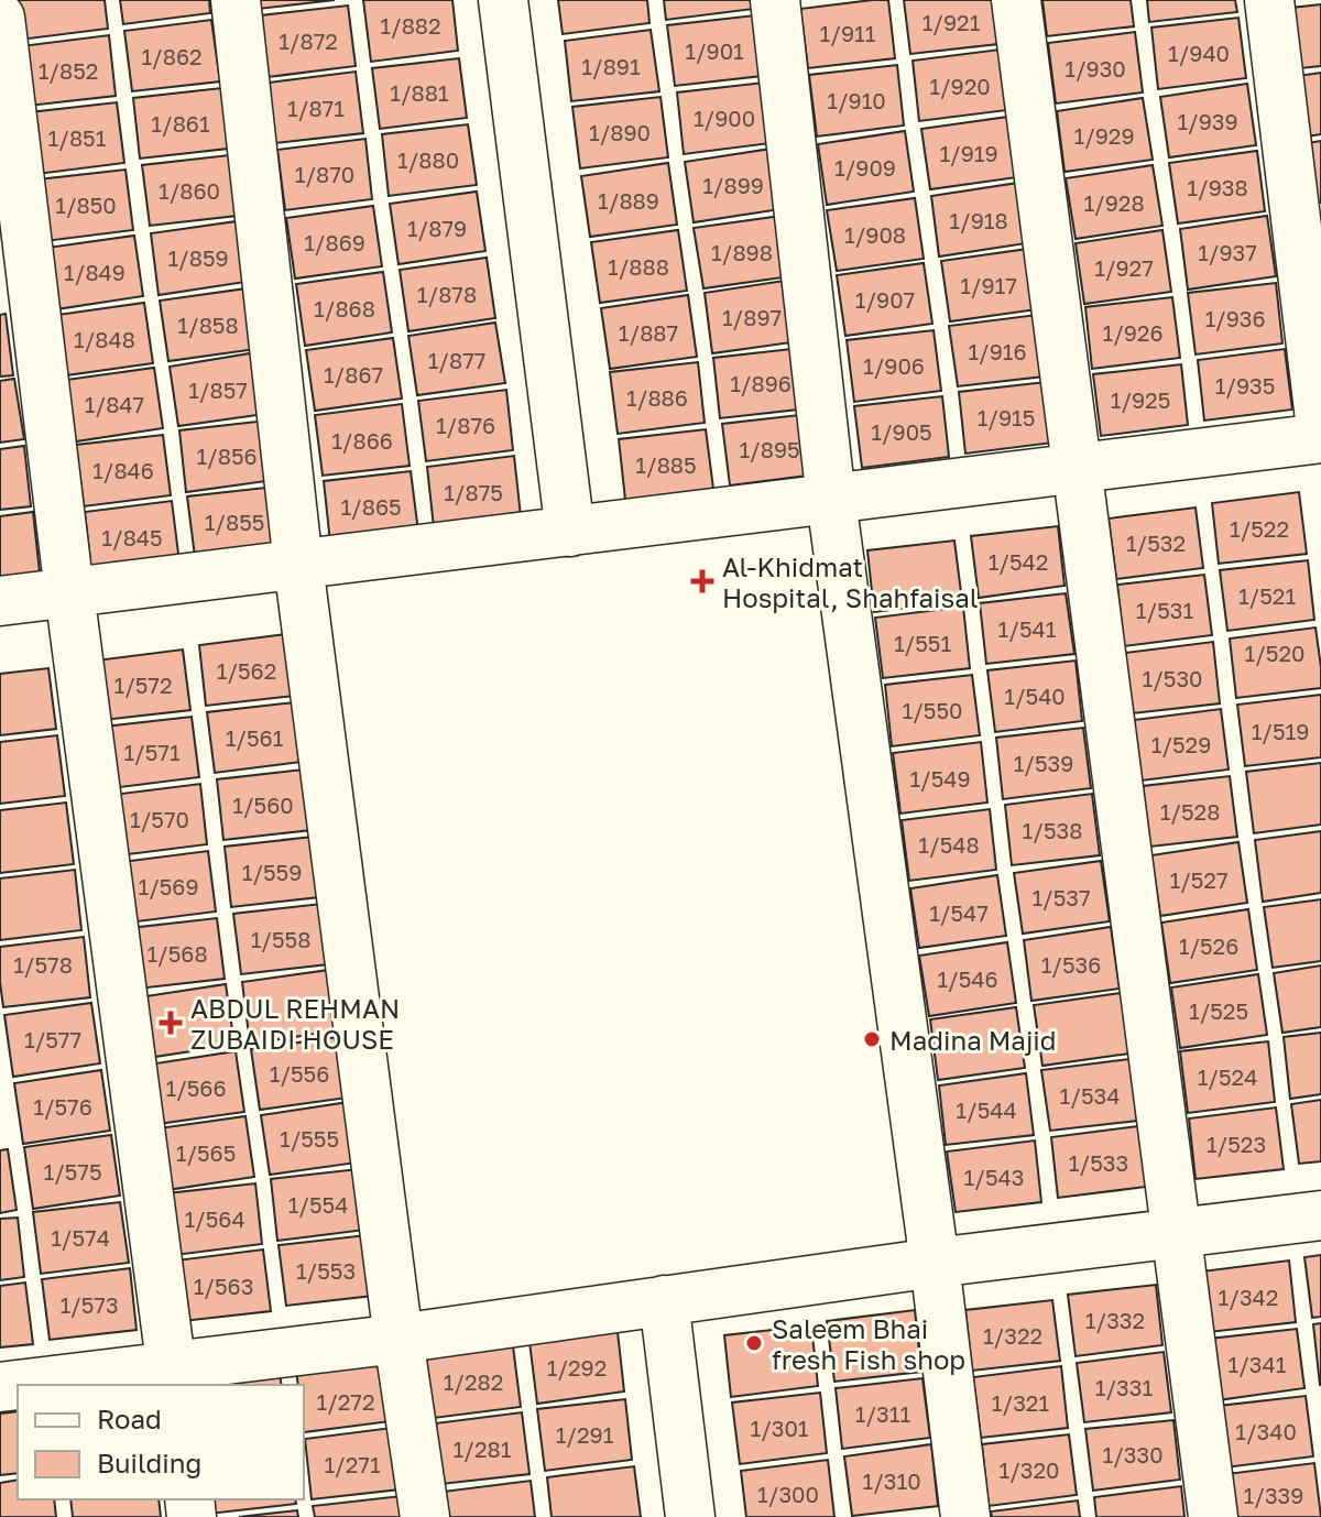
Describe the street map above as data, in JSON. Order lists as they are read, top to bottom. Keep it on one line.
{"places":{"health":["Al-Khidmat Hospital, Shahfaisal","ABDUL REHMAN ZUBAIDI HOUSE"],"other":["Madina Majid","Saleem Bhai fresh Fish shop"]},"house_numbers":["1/921","1/882","1/911","1/872","1/901","1/940","1/862","1/891","1/930","1/852","1/920","1/881","1/910","1/871","1/900","1/939","1/861","1/890","1/929","1/851","1/919","1/880","1/909","1/870","1/899","1/938","1/860","1/889","1/928","1/850","1/918","1/879","1/908","1/869","1/898","1/937","1/859","1/888","1/927","1/849","1/917","1/878","1/907","1/868","1/897","1/936","1/858","1/887","1/926","1/848","1/916","1/877","1/906","1/867","1/896","1/935","1/857","1/886","1/925","1/847","1/915","1/876","1/905","1/866","1/895","1/856","1/885","1/846","1/875","1/865","1/855","1/522","1/845","1/532","1/542","1/521","1/531","1/541","1/551","1/520","1/562","1/530","1/572","1/540","1/550","1/519","1/561","1/529","1/571","1/539","1/549","1/560","1/528","1/570","1/538","1/548","1/559","1/527","1/569","1/537","1/547","1/558","1/526","1/568","1/578","1/536","1/546","1/525","1/577","1/556","1/524","1/566","1/534","1/576","1/544","1/555","1/523","1/565","1/533","1/575","1/543","1/554","1/564","1/574","1/553","1/563","1/342","1/573","1/332","1/322","1/341","1/292","1/282","1/331","1/272","1/321","1/311","1/301","1/340","1/291","1/281","1/330","1/271","1/320","1/310","1/300","1/339"],"legend":["Road","Building"]}
